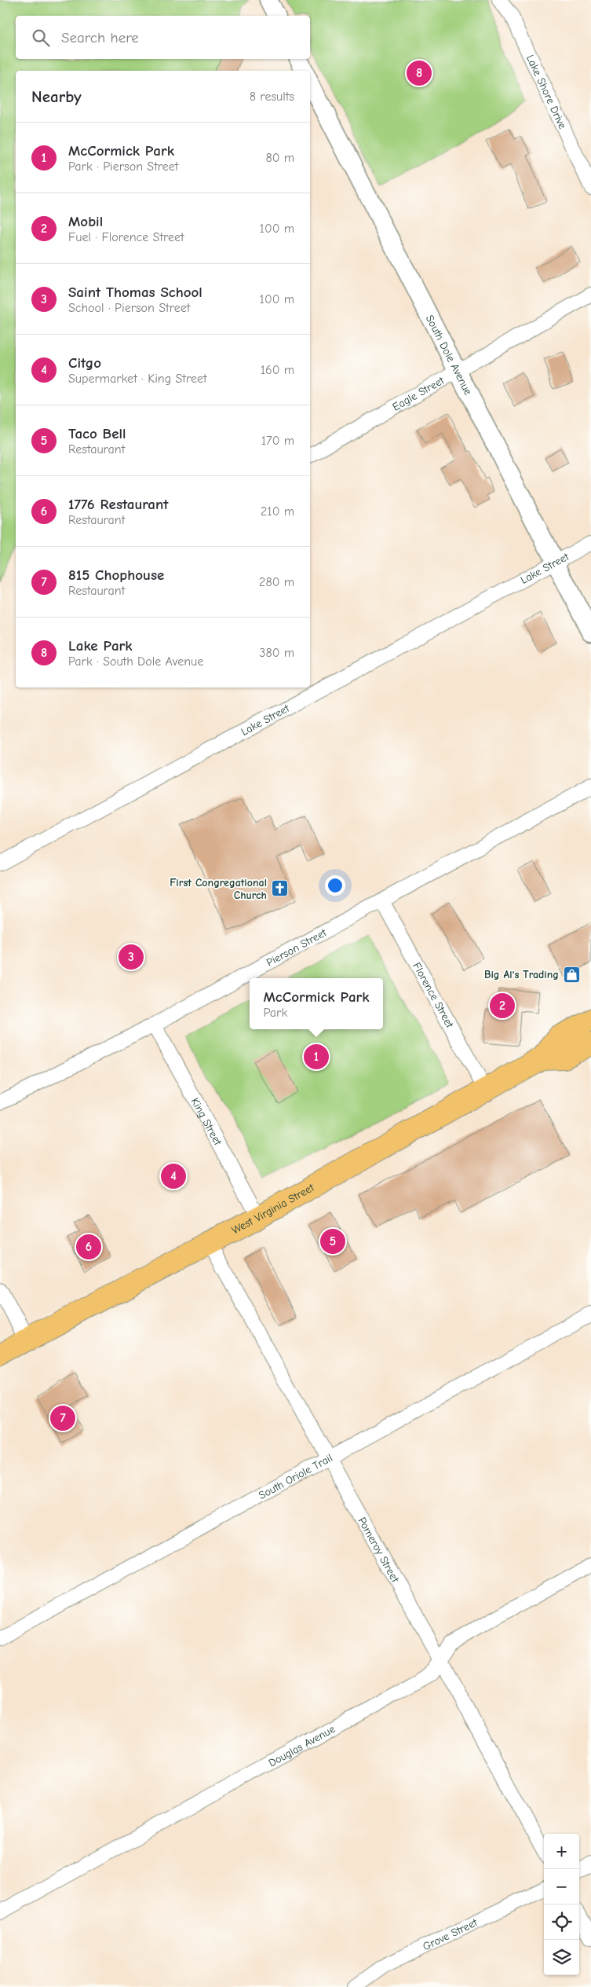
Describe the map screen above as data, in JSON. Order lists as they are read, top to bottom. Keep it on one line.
{"streets":{"main road":["West Virginia Street"],"street":["Lake Shore Drive","South Dole Avenue","Eagle Street","Lake Street","Pierson Street","Florence Street","King Street","South Oriole Trail","Pomeroy Street","Douglas Avenue","Grove Street"]},"crossings":[["South Dole Avenue","Eagle Street"],["South Dole Avenue","Lake Street"],["Pierson Street","Florence Street"],["Pierson Street","King Street"],["Florence Street","West Virginia Street"],["King Street","West Virginia Street"],["West Virginia Street","Pomeroy Street"],["South Oriole Trail","Pomeroy Street"],["Pomeroy Street","Douglas Avenue"]],"places":{"church":["First Congregational Church"],"shop":["Big Al's Trading"]},"page":{"search":"Search here","pins":["8","3","2","1","4","5","6","7"],"heading":["Nearby","8 results"],"list":[{"mark":"1","name":"McCormick Park","note":"Park · Pierson Street","value":"80 m"},{"mark":"2","name":"Mobil","note":"Fuel · Florence Street","value":"100 m"},{"mark":"3","name":"Saint Thomas School","note":"School · Pierson Street","value":"100 m"},{"mark":"4","name":"Citgo","note":"Supermarket · King Street","value":"160 m"},{"mark":"5","name":"Taco Bell","note":"Restaurant","value":"170 m"},{"mark":"6","name":"1776 Restaurant","note":"Restaurant","value":"210 m"},{"mark":"7","name":"815 Chophouse","note":"Restaurant","value":"280 m"},{"mark":"8","name":"Lake Park","note":"Park · South Dole Avenue","value":"380 m"}],"popup":["McCormick Park","Park"],"map_buttons":["+","−"]}}
